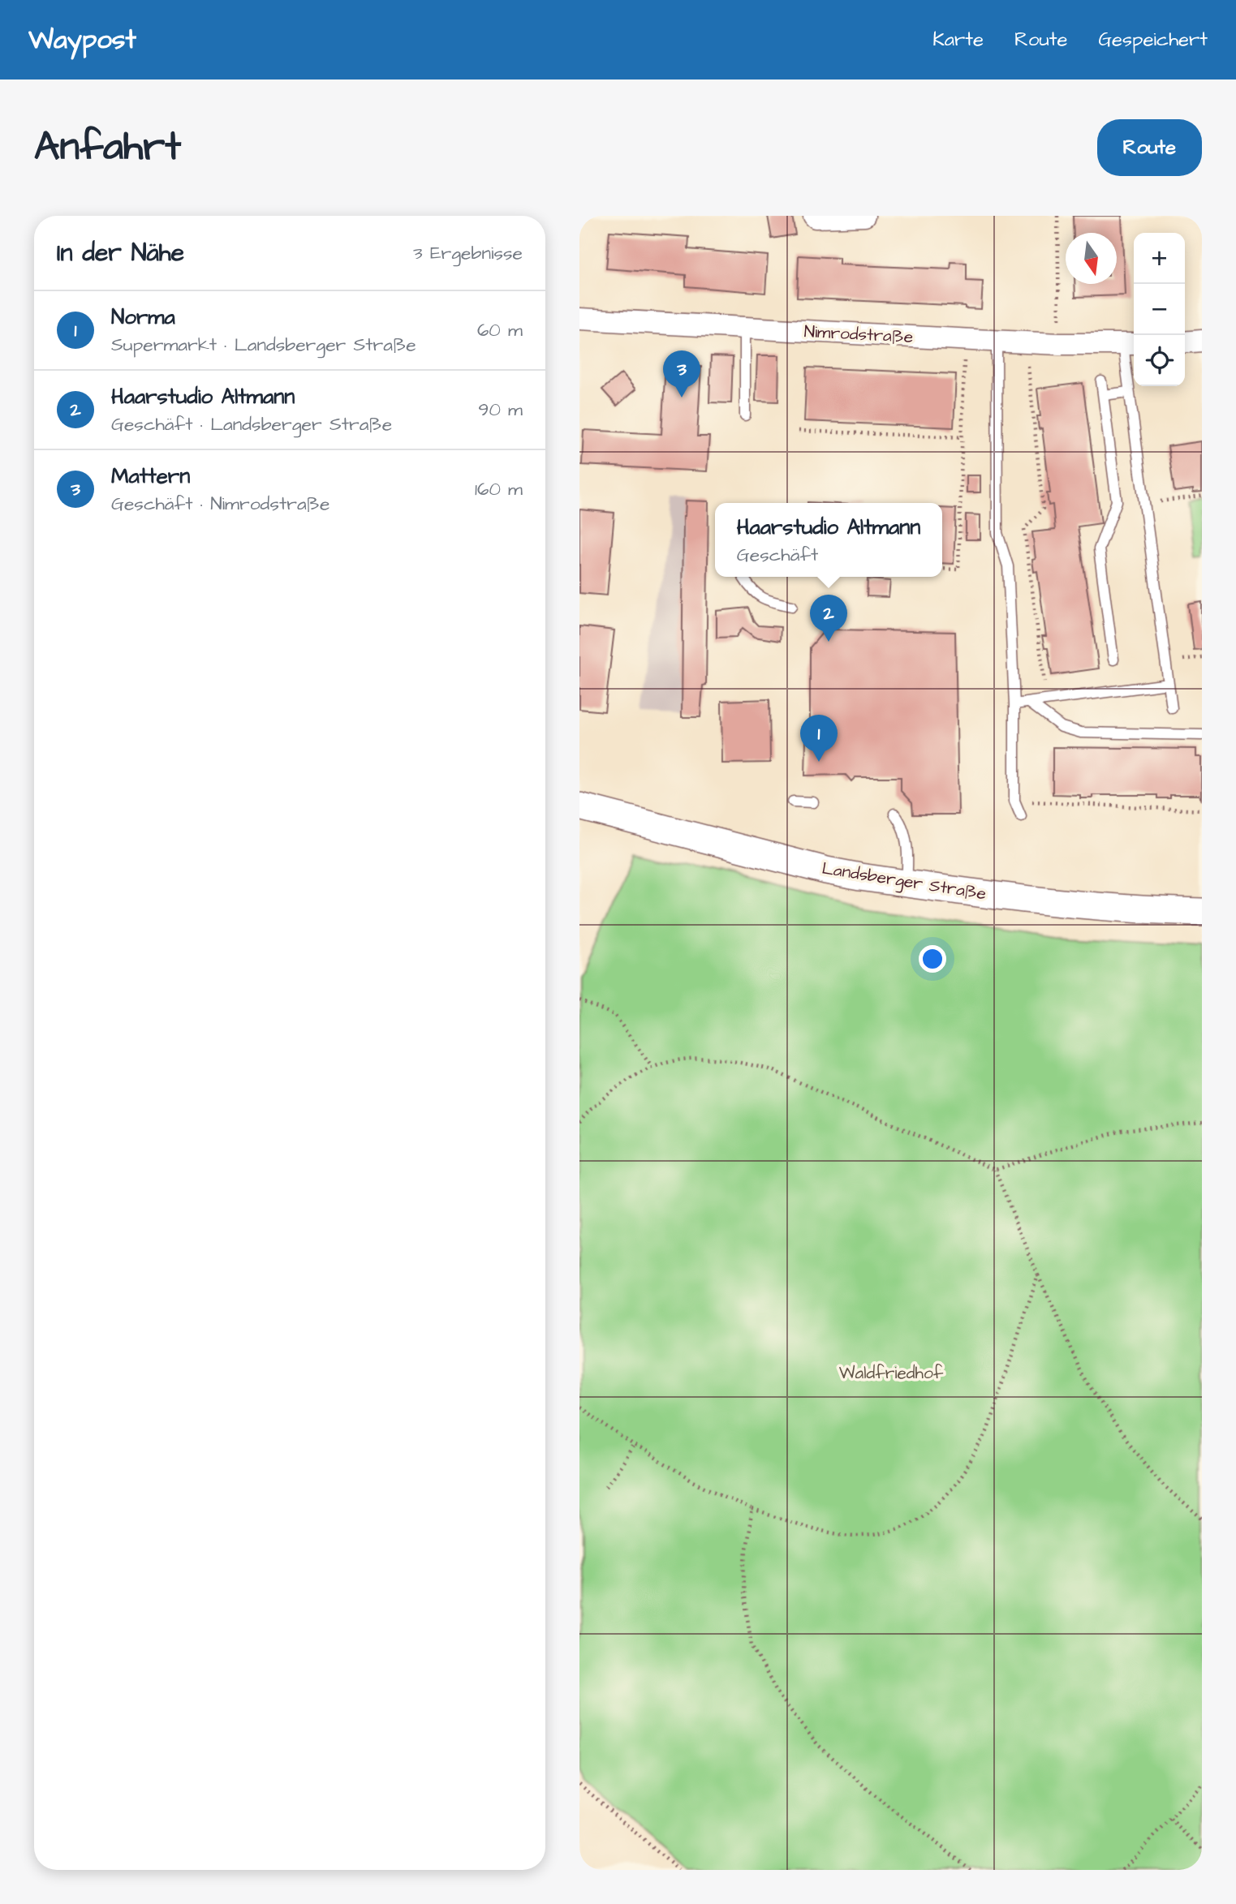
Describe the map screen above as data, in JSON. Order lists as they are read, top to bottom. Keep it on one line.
{"streets":{"street":["Nimrodstraße","Landsberger Straße"]},"parks":["Waldfriedhof"],"north":"bottom","page":{"header":"Waypost","nav":["Karte","Route","Gespeichert"],"buttons":"Route","title":"Anfahrt","heading":["In der Nähe","3 Ergebnisse"],"map_buttons":["+","−"],"list":[{"mark":"1","name":"Norma","note":"Supermarkt · Landsberger Straße","value":"60 m"},{"mark":"2","name":"Haarstudio Altmann","note":"Geschäft · Landsberger Straße","value":"90 m"},{"mark":"3","name":"Mattern","note":"Geschäft · Nimrodstraße","value":"160 m"}],"pins":["3","2","1"],"popup":["Haarstudio Altmann","Geschäft"]}}
